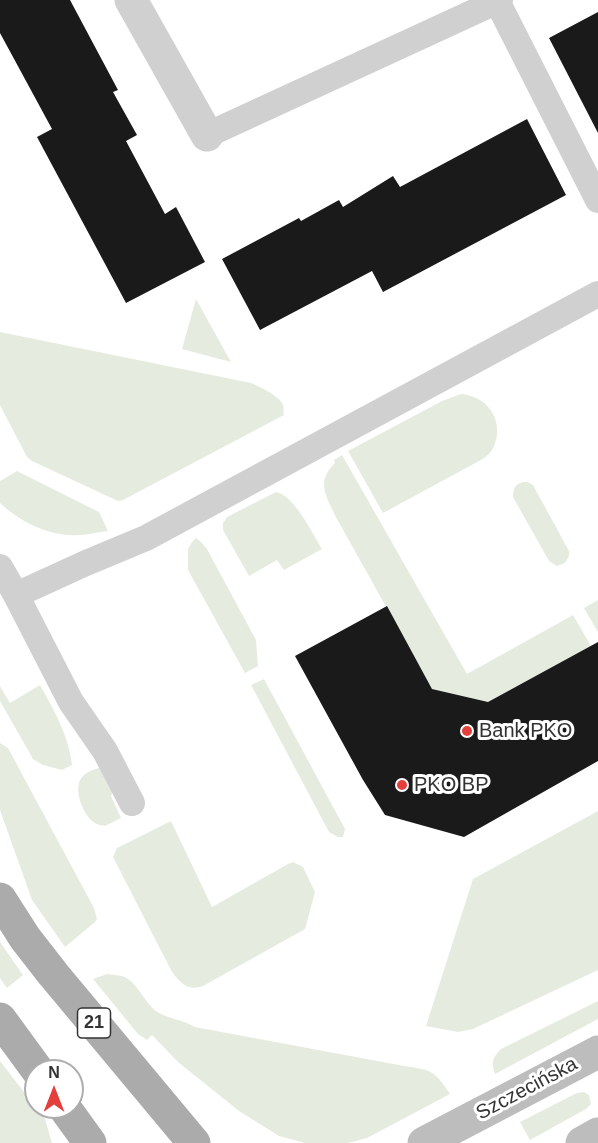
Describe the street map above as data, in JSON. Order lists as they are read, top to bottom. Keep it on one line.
{"streets":{"main road":["21"],"street":["Szczecińska"]},"places":["Bank PKO","PKO BP"],"north":"top"}
